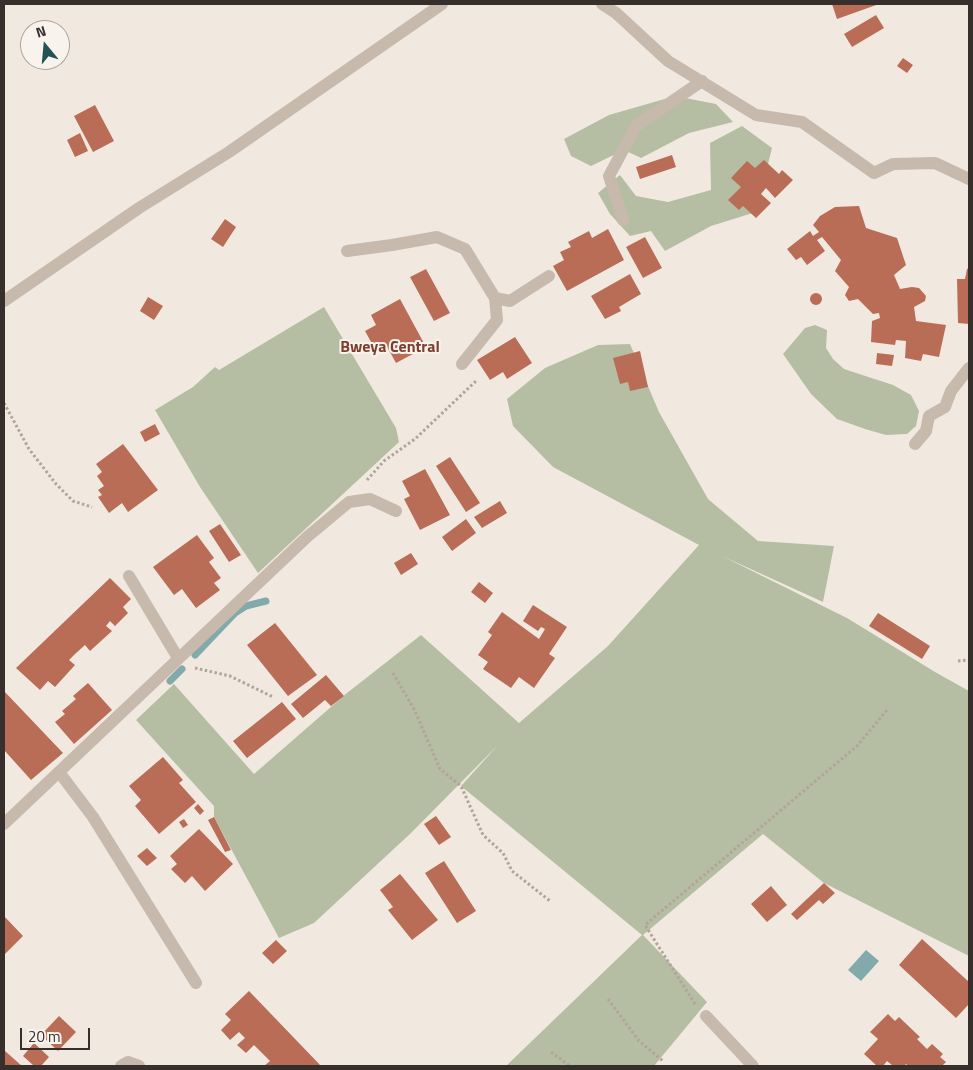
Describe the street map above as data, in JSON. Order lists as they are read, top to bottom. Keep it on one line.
{"districts":["Bweya Central"],"scale_bar":"20 m","north":"top"}
